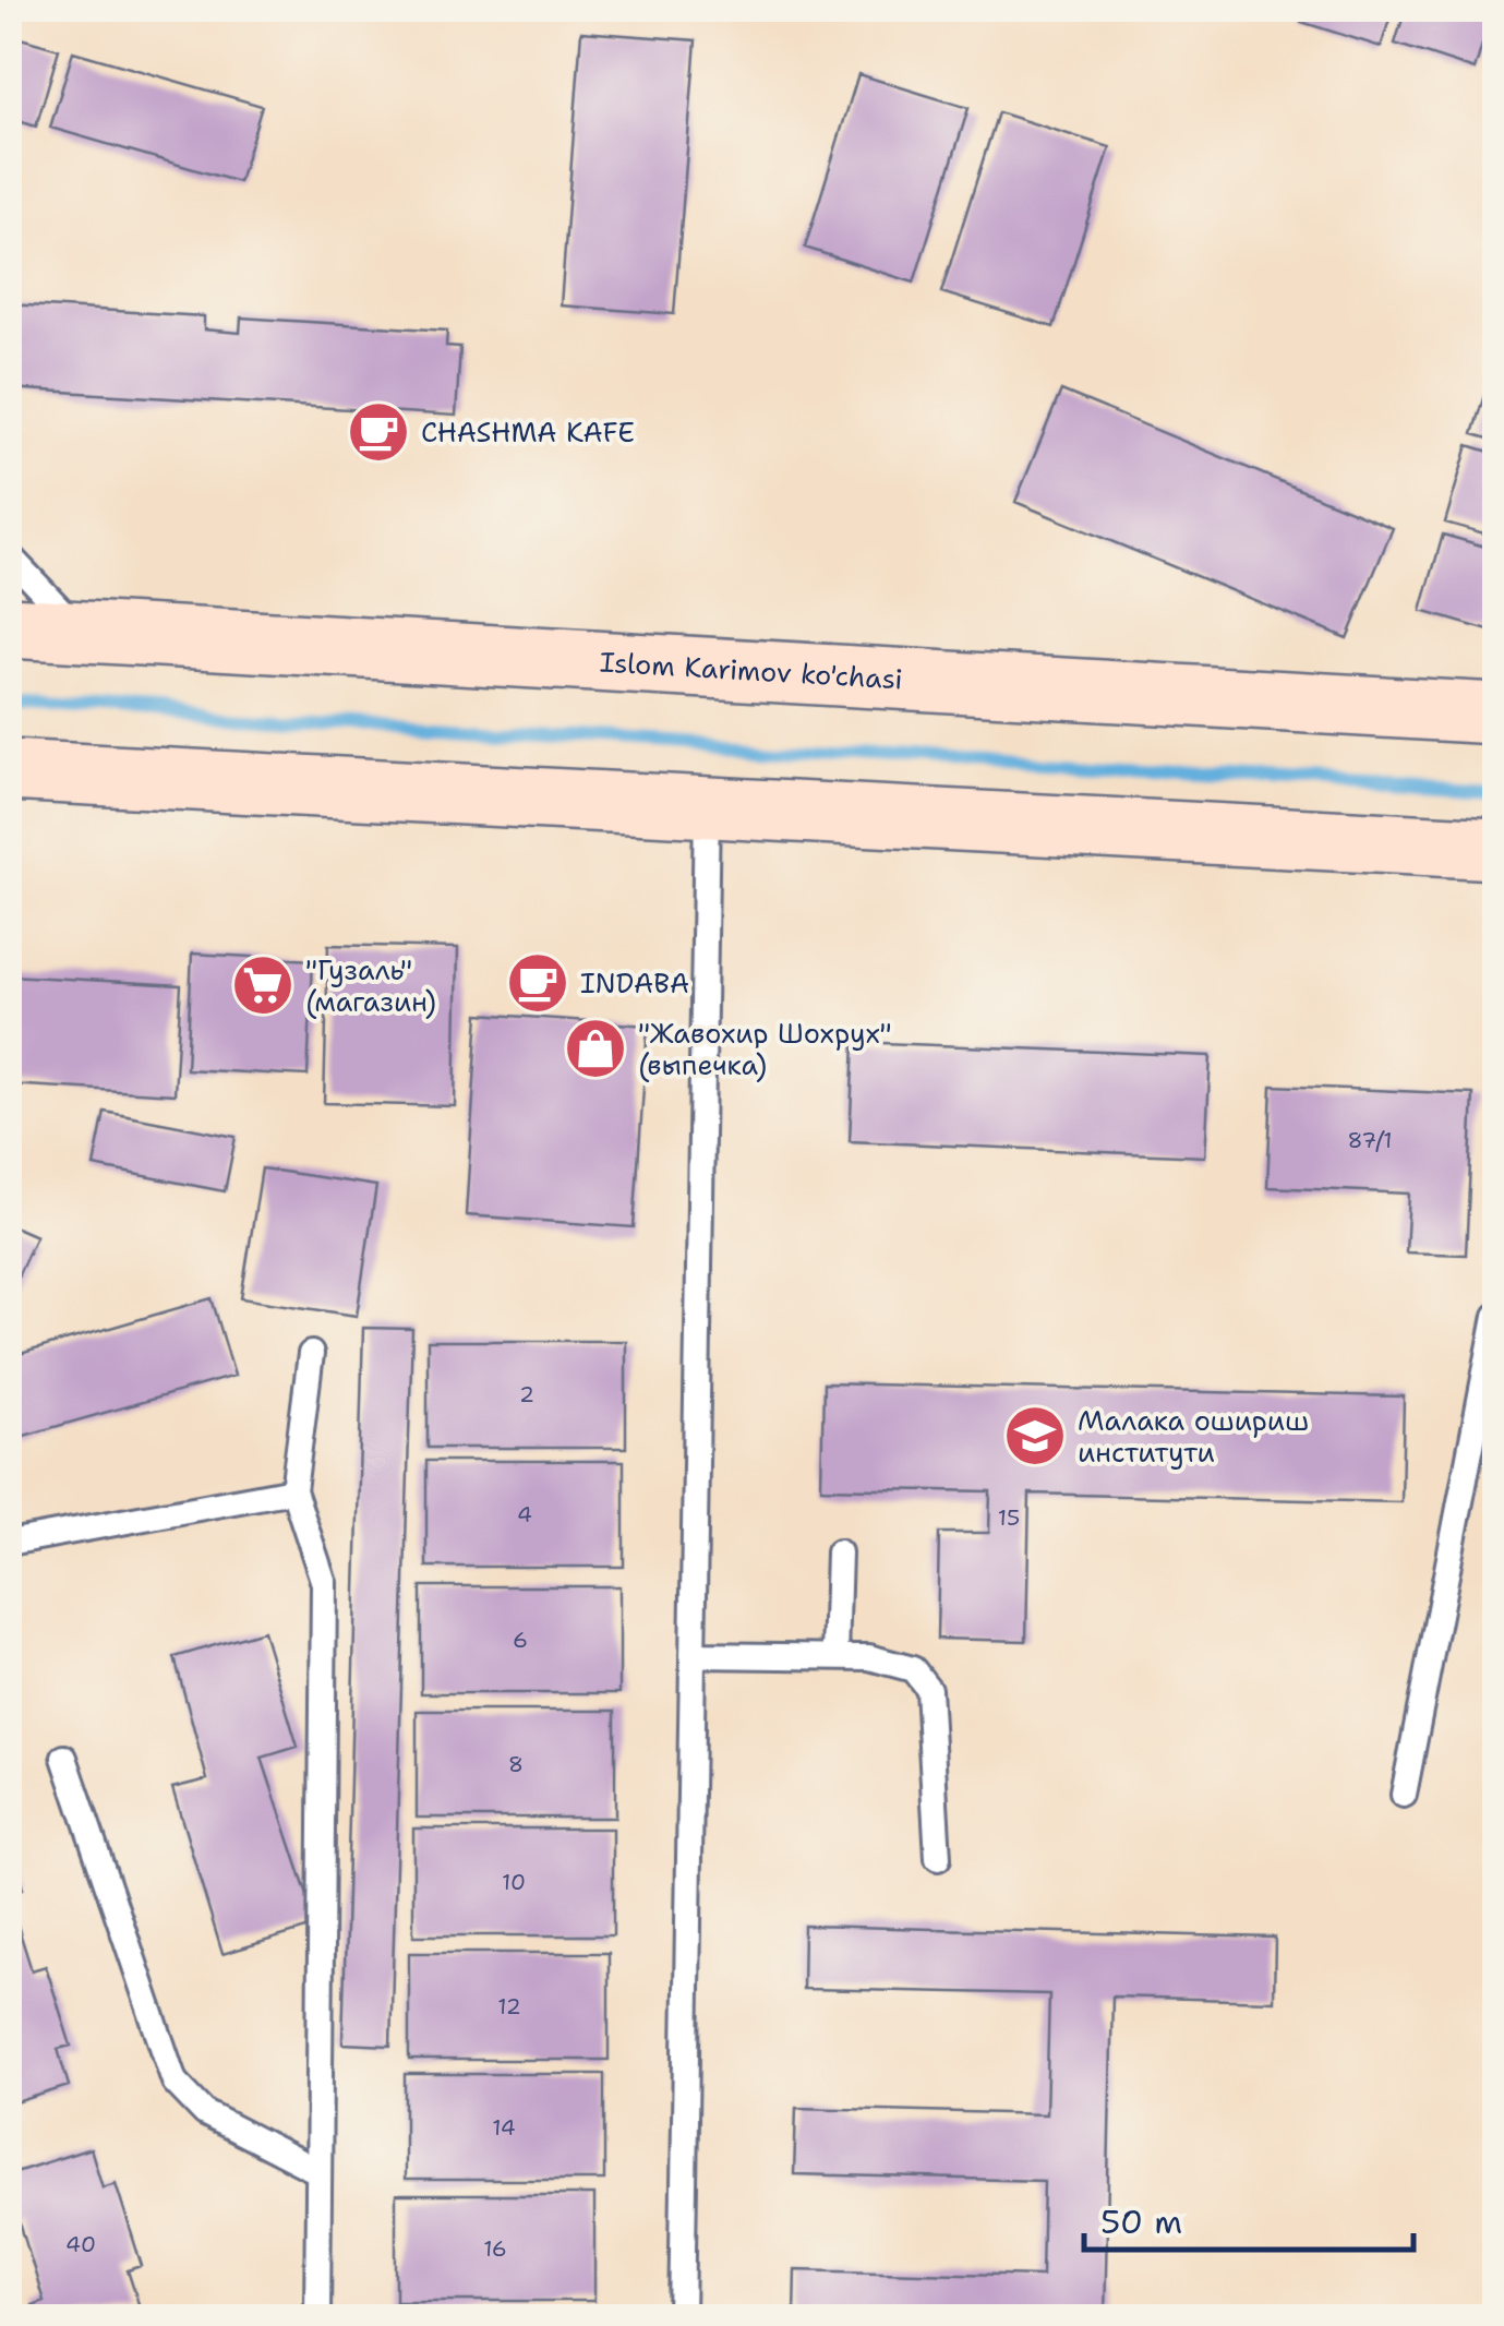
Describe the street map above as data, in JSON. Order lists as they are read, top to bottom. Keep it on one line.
{"streets":{"main road":["Islom Karimov ko'chasi"]},"places":{"cafe":["CHASHMA KAFE","INDABA"],"supermarket":["\"Гузаль\" (магазин)"],"shop":["\"Жавохир Шохрух\" (выпечка)"],"school or university":["Малака ошириш институти"]},"house_numbers":["87/1","2","4","15","6","8","10","12","14","40","16"],"scale_bar":"50 m"}
